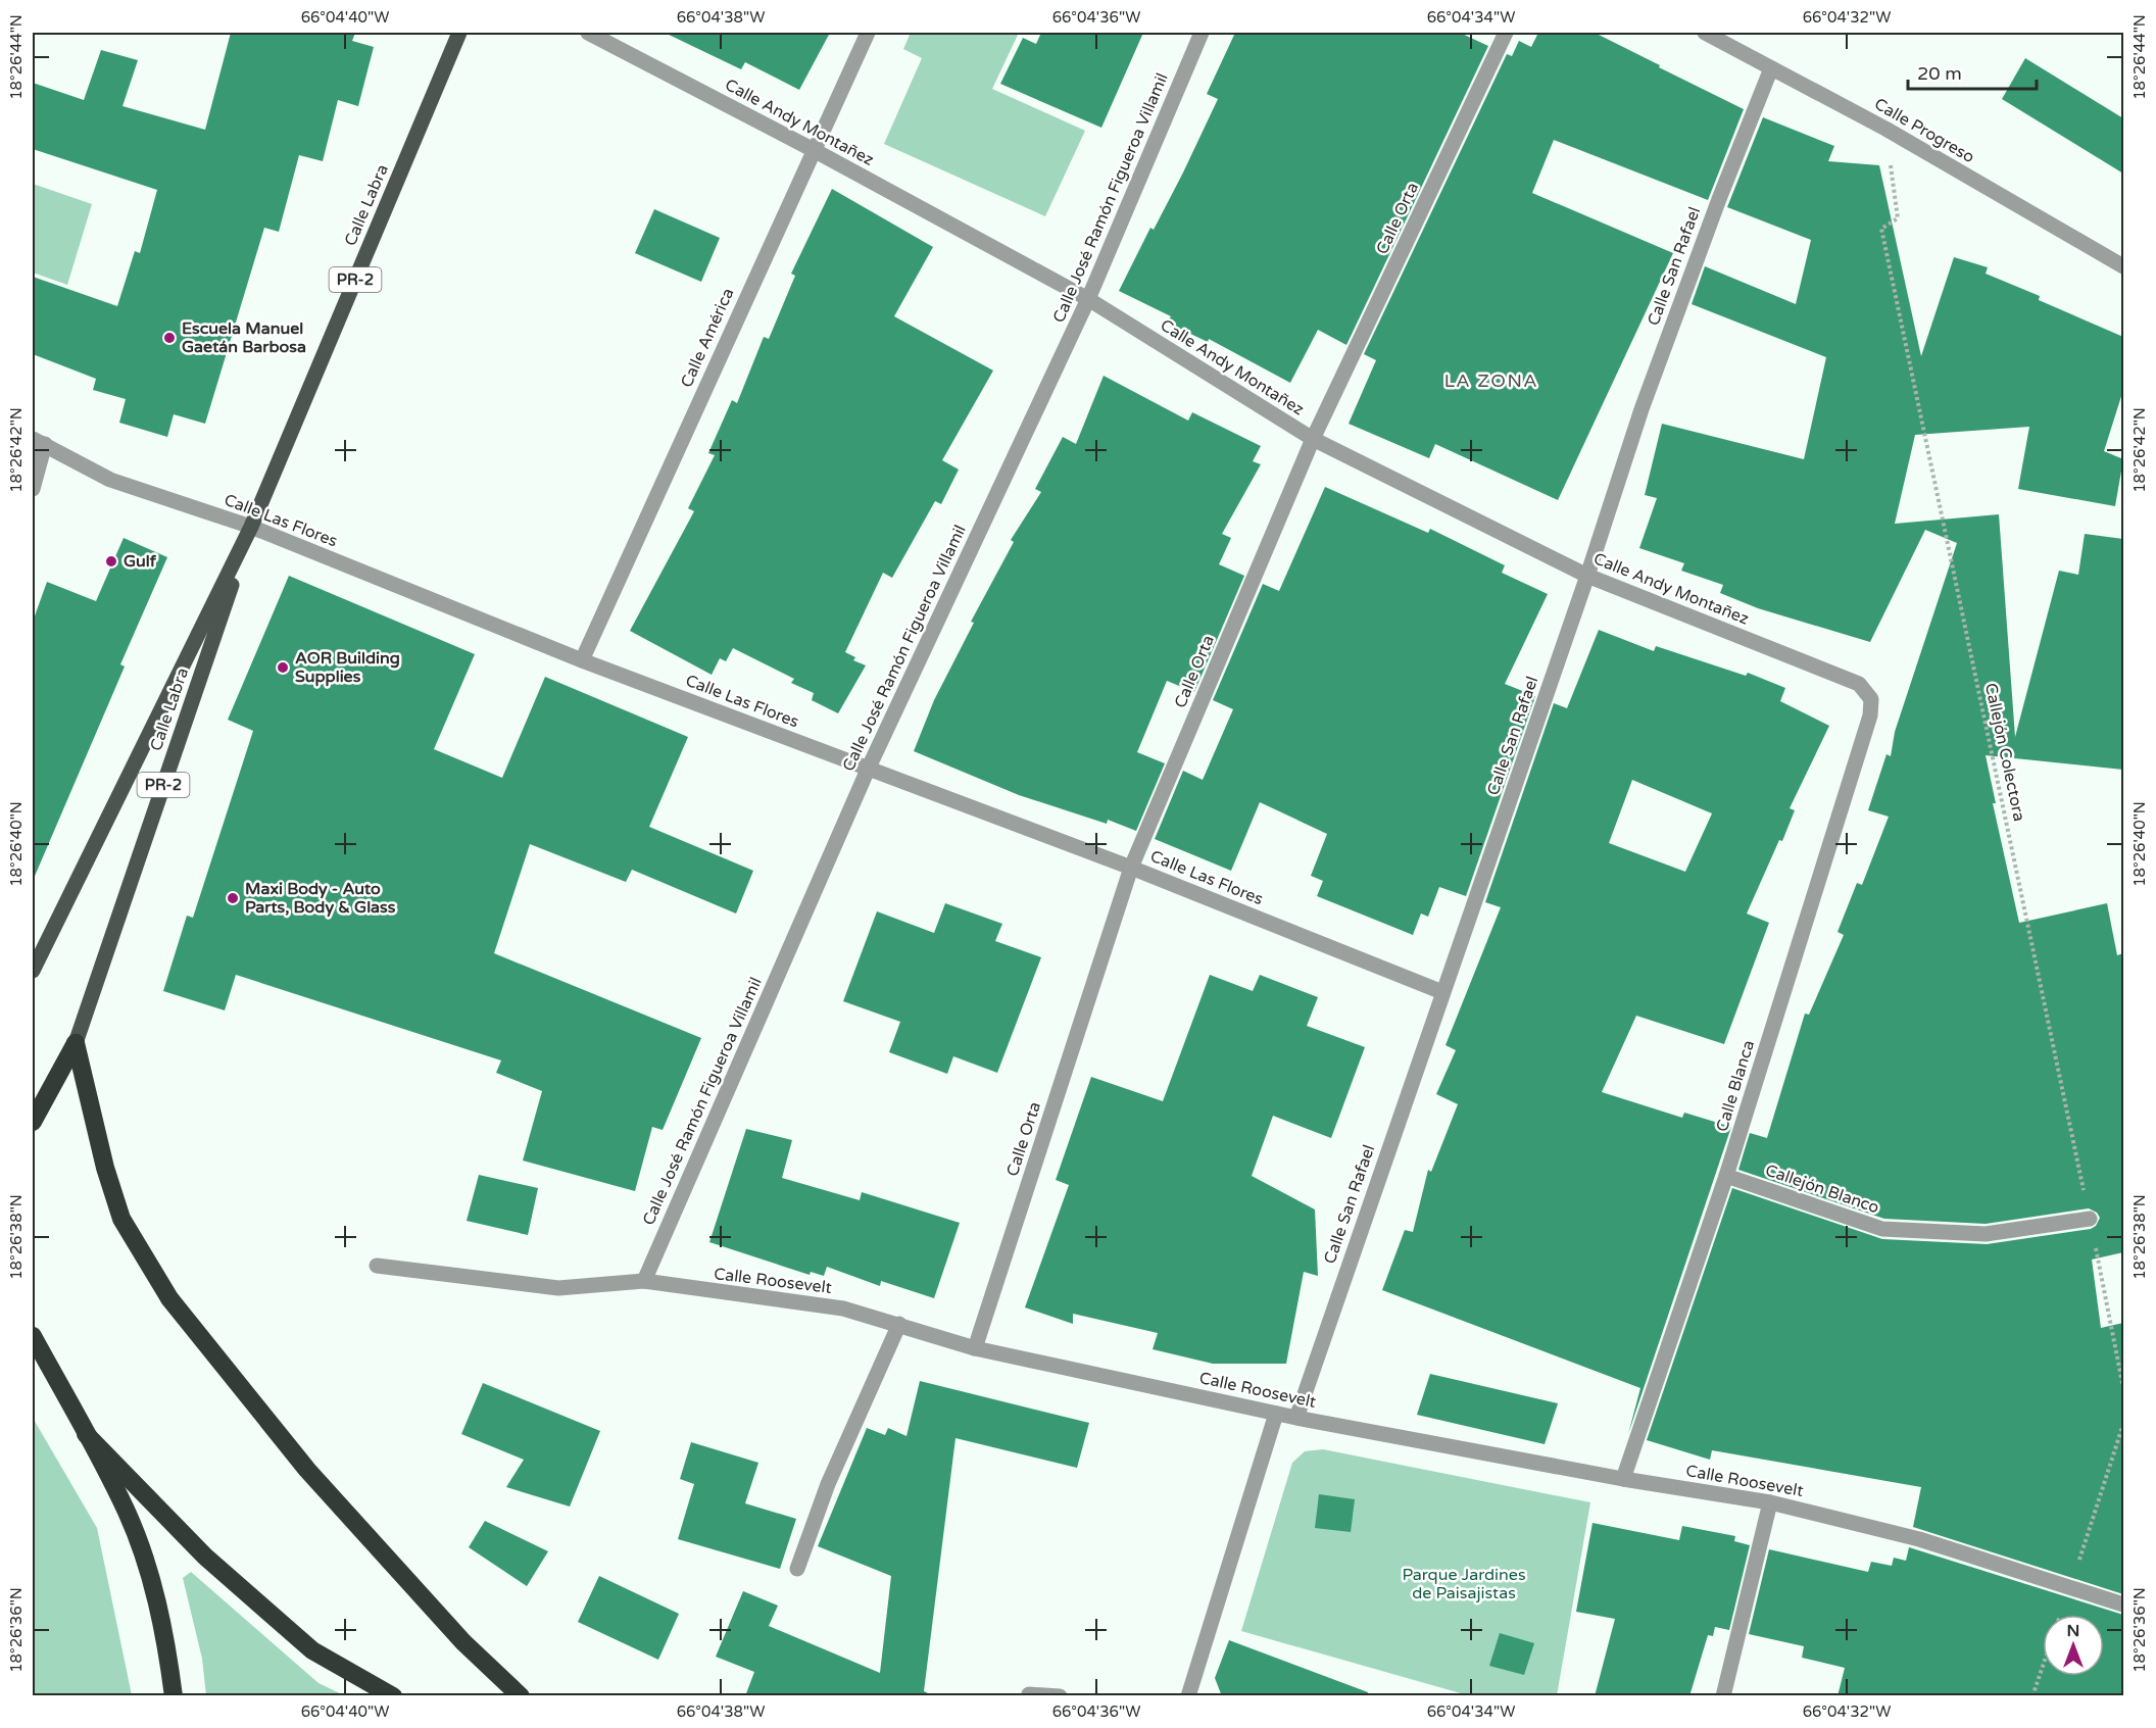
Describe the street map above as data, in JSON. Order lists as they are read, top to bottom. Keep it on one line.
{"streets":{"highway":["PR-2"],"main road":["Calle Labra"],"street":["Calle Andy Montañez","Calle Progreso","Calle José Ramón Figueroa Villamil","Calle Orta","Calle San Rafael","Calle América","Calle Las Flores","Calle Blanca","Callejón Blanco","Calle Roosevelt"],"path":["Callejón Colectora"]},"crossings":[["Calle Andy Montañez","Calle José Ramón Figueroa Villamil"],["Calle Andy Montañez","Calle Orta"],["Calle Andy Montañez","Calle San Rafael"],["Calle Andy Montañez","Calle América"],["Calle Andy Montañez","Calle Blanca"],["Calle Progreso","Calle San Rafael"],["Calle Progreso","Callejón Colectora"],["Calle José Ramón Figueroa Villamil","Calle Las Flores"],["Calle José Ramón Figueroa Villamil","Calle Roosevelt"],["Calle Labra","PR-2"],["Calle Labra","Calle Las Flores"],["Calle Orta","Calle Las Flores"],["Calle Orta","Calle Roosevelt"],["Calle San Rafael","Calle Las Flores"],["Calle San Rafael","Calle Roosevelt"],["Calle América","Calle Las Flores"],["Callejón Colectora","Callejón Blanco"],["Calle Blanca","Callejón Blanco"],["Calle Blanca","Calle Roosevelt"]],"districts":["LA ZONA"],"parks":["Parque Jardines de Paisajistas"],"places":["Escuela Manuel Gaetán Barbosa","Gulf","AOR Building Supplies","Maxi Body - Auto Parts, Body & Glass"],"scale_bar":"20 m","north":"top","coordinates":["66°04'40\"W","66°04'38\"W","66°04'36\"W","66°04'34\"W","66°04'32\"W","18°26'44\"N","18°26'42\"N","18°26'40\"N","18°26'38\"N","18°26'36\"N"]}
